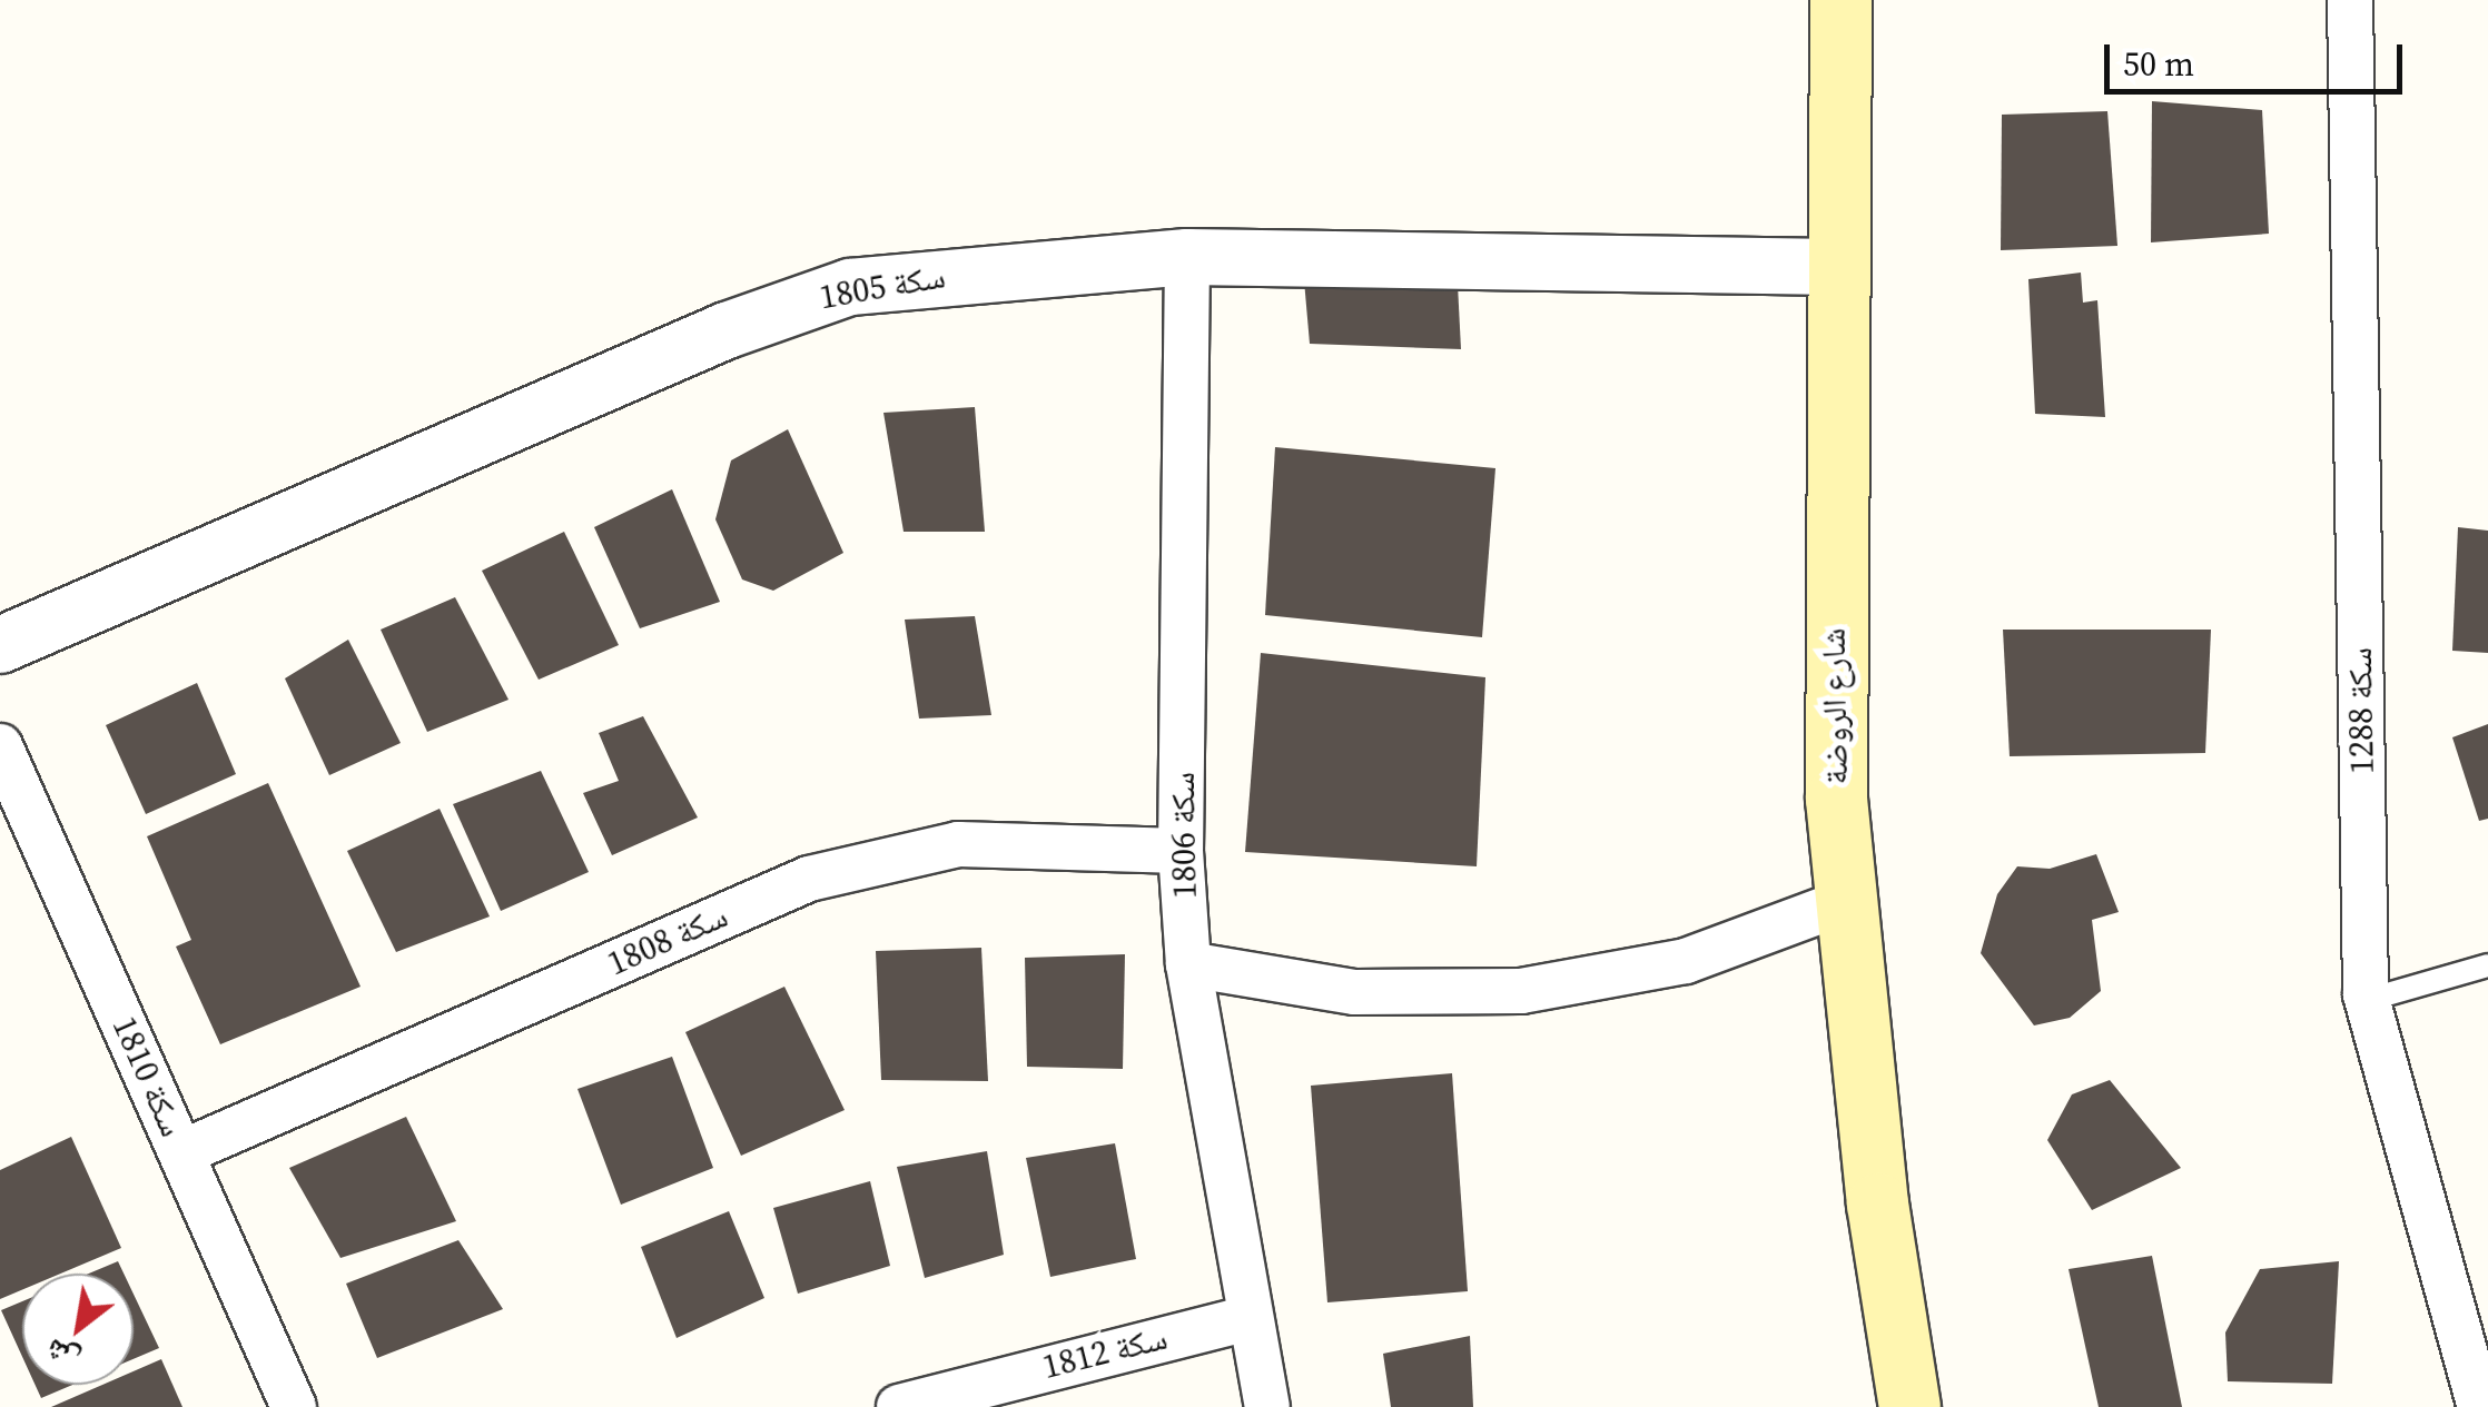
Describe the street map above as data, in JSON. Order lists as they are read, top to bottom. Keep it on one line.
{"streets":{"main road":["شارع الروضة"],"street":["سكة 1805","سكة 1288","سكة 1806","سكة 1808","سكة 1810","سكة 1812"]},"crossings":[["سكة 1805","شارع الروضة"],["سكة 1805","سكة 1806"],["سكة 1806","سكة 1808"],["سكة 1806","سكة 1812"],["سكة 1808","سكة 1810"]],"scale_bar":"50 m","north":"bottom left"}
